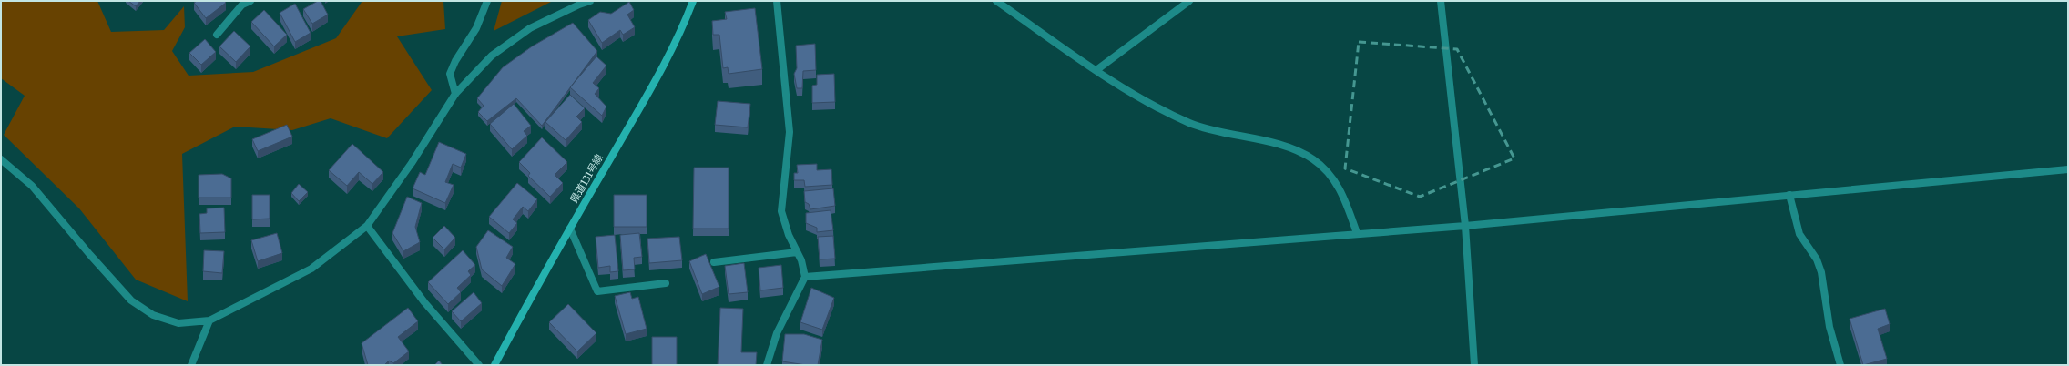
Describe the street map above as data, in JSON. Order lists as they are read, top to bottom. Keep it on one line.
{"streets":{"main road":["県道131号線"]}}
